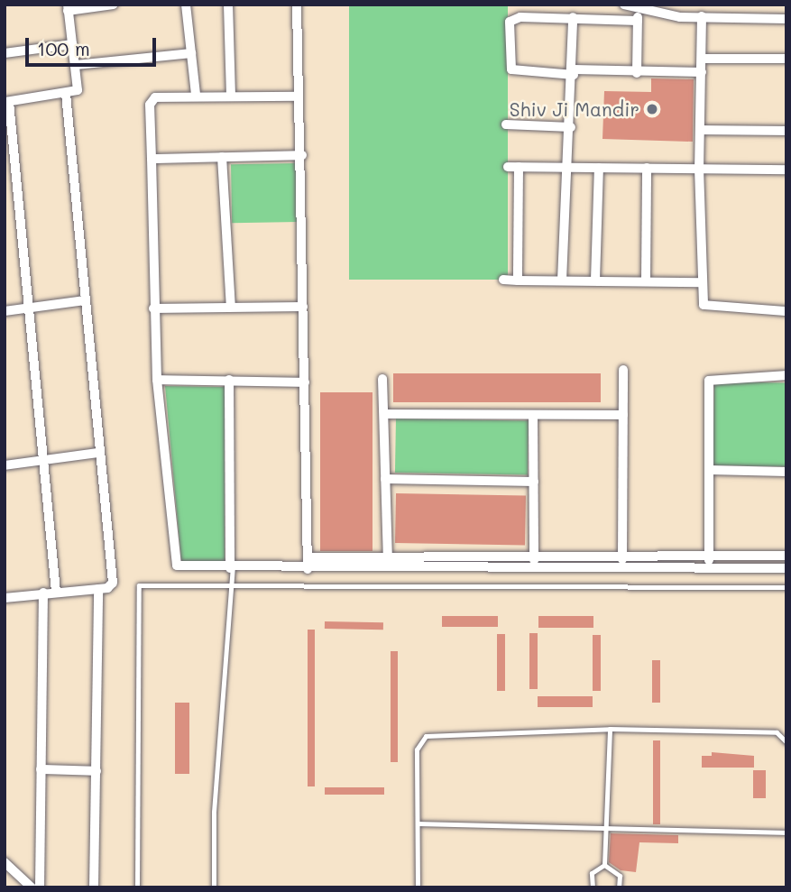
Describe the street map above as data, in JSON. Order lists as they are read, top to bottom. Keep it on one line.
{"places":["Shiv Ji Mandir"],"scale_bar":"100 m"}
